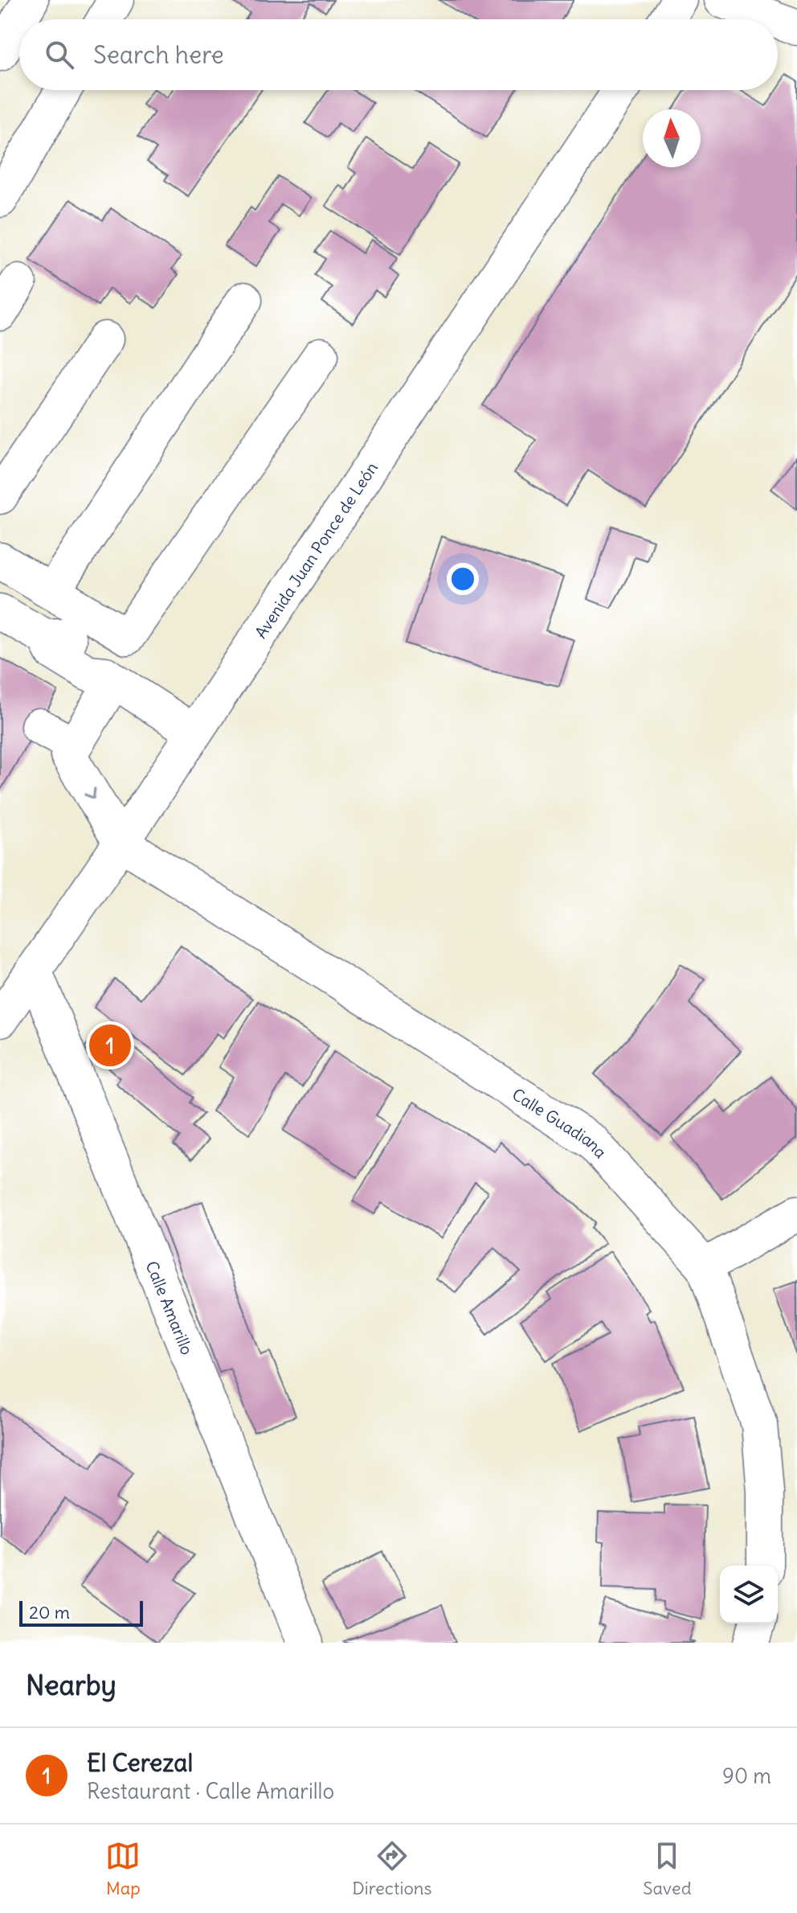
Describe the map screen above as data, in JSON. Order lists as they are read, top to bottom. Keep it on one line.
{"streets":{"main road":["Avenida Juan Ponce de León","Calle Guadiana","Calle Amarillo"]},"crossings":[["Avenida Juan Ponce de León","Calle Guadiana"],["Avenida Juan Ponce de León","Calle Amarillo"]],"scale_bar":"20 m","north":"top","page":{"search":"Search here","pins":"1","scale":"20 m","heading":"Nearby","list":[{"mark":"1","name":"El Cerezal","note":"Restaurant · Calle Amarillo","value":"90 m"}],"nav":["Map","Directions","Saved"]}}
